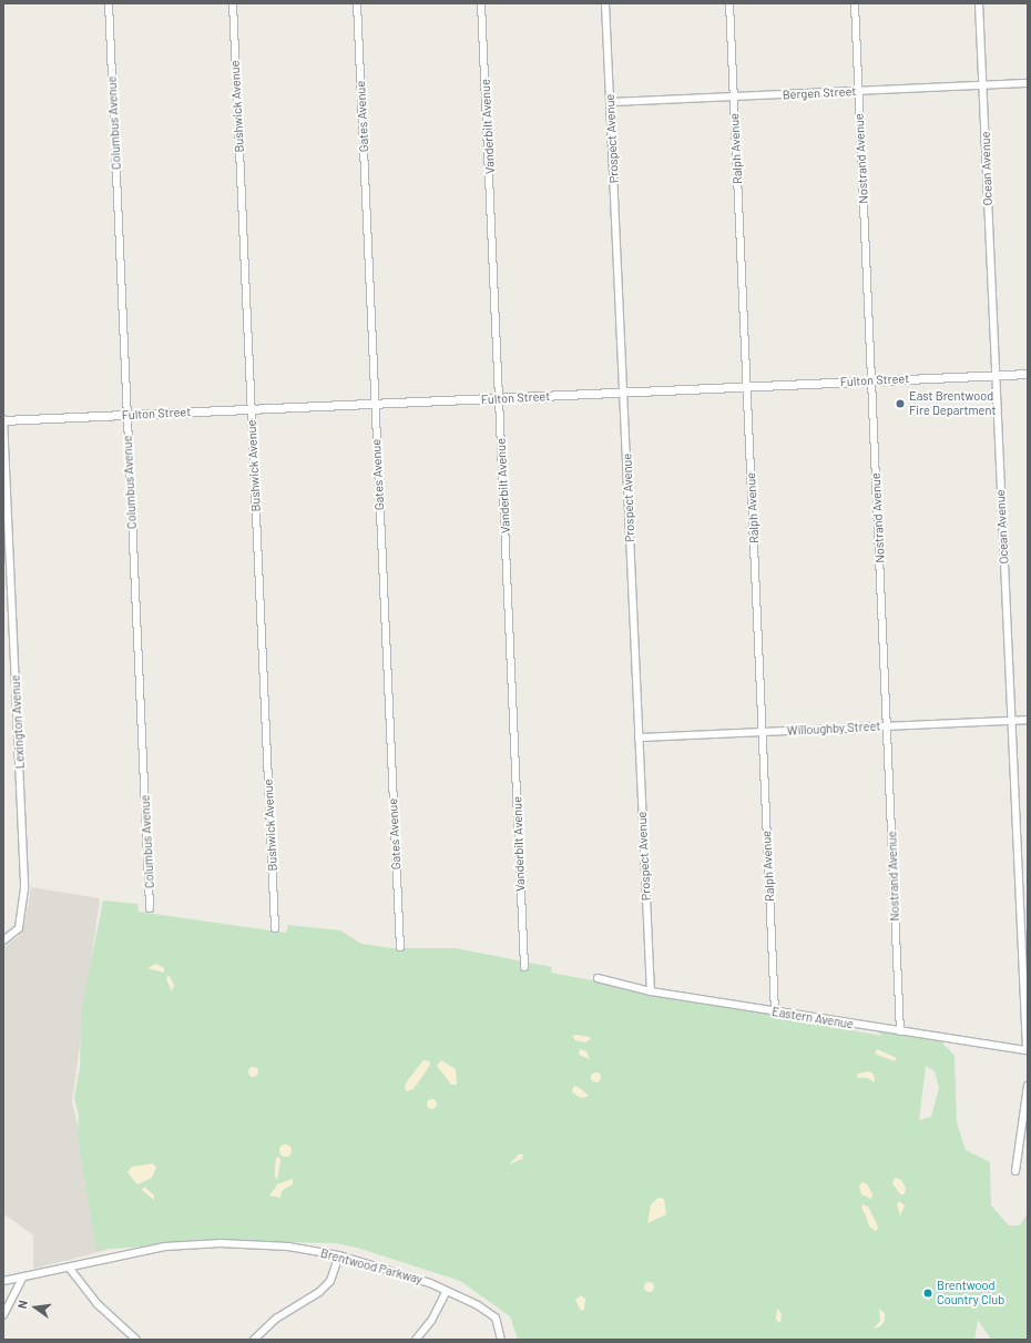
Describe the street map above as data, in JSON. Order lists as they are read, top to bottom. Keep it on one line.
{"streets":{"street":["Bergen Street","Bushwick Avenue","Gates Avenue","Columbus Avenue","Vanderbilt Avenue","Prospect Avenue","Ralph Avenue","Nostrand Avenue","Ocean Avenue","Fulton Street","Lexington Avenue","Willoughby Street","Eastern Avenue","Brentwood Parkway"]},"crossings":[["Bergen Street","Prospect Avenue"],["Bergen Street","Ralph Avenue"],["Bergen Street","Nostrand Avenue"],["Bergen Street","Ocean Avenue"],["Bushwick Avenue","Fulton Street"],["Gates Avenue","Fulton Street"],["Columbus Avenue","Fulton Street"],["Vanderbilt Avenue","Fulton Street"],["Prospect Avenue","Fulton Street"],["Prospect Avenue","Willoughby Street"],["Prospect Avenue","Eastern Avenue"],["Ralph Avenue","Fulton Street"],["Ralph Avenue","Willoughby Street"],["Ralph Avenue","Eastern Avenue"],["Nostrand Avenue","Fulton Street"],["Nostrand Avenue","Willoughby Street"],["Nostrand Avenue","Eastern Avenue"],["Ocean Avenue","Fulton Street"],["Ocean Avenue","Willoughby Street"],["Ocean Avenue","Eastern Avenue"],["Fulton Street","Lexington Avenue"]],"places":["East Brentwood Fire Department","Brentwood Country Club"],"north":"left"}
